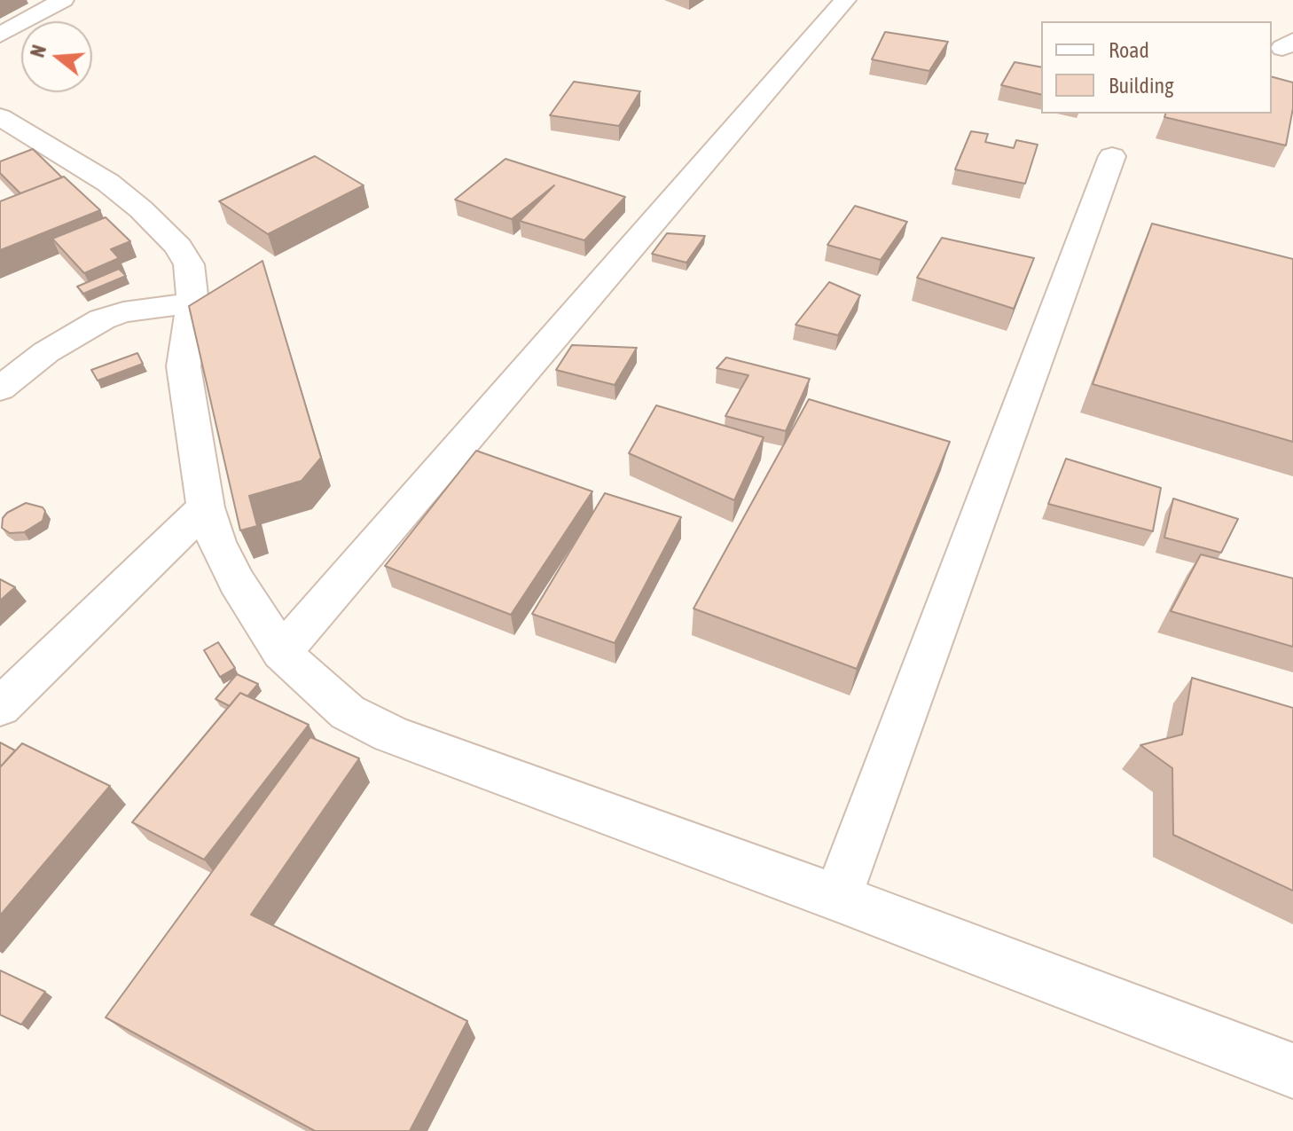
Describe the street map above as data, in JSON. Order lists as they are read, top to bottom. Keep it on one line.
{"legend":["Road","Building"],"north":"left"}
